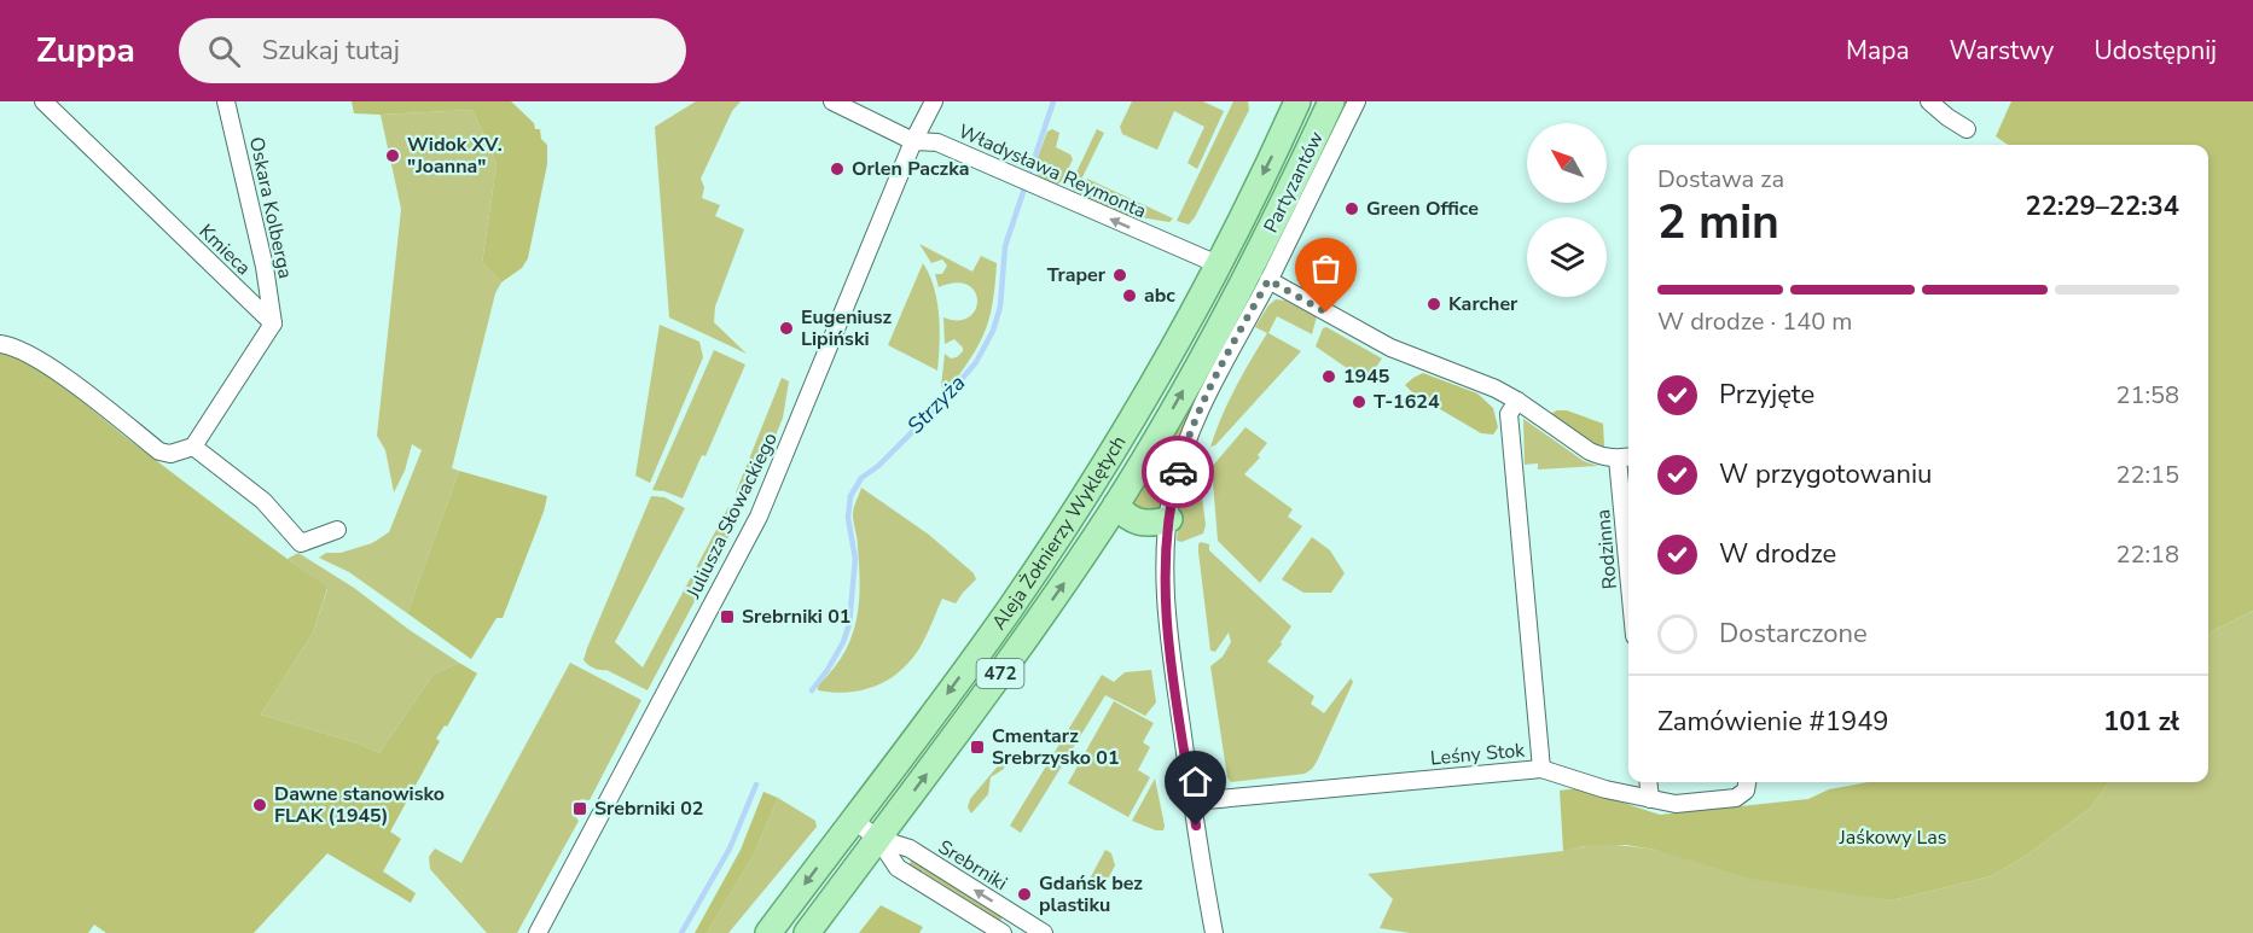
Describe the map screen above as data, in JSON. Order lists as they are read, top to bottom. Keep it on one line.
{"streets":{"main road":["Aleja Żołnierzy Wyklętych","472"],"street":["Władysława Reymonta","Partyzantów","Oskara Kolberga","Kmieca","Juliusza Słowackiego","Rodzinna","Leśny Stok","Srebrniki"]},"crossings":[["Władysława Reymonta","Juliusza Słowackiego"],["Władysława Reymonta","Aleja Żołnierzy Wyklętych"],["Partyzantów","Leśny Stok"],["Oskara Kolberga","Kmieca"],["Aleja Żołnierzy Wyklętych","Srebrniki"]],"one_way":["Władysława Reymonta"],"water":["Strzyża"],"parks":["Jaśkowy Las"],"places":{"other":["Widok XV. \"Joanna\"","Orlen Paczka","Green Office","Traper","abc","Karcher","Eugeniusz Lipiński","1945","T-1624","Dawne stanowisko FLAK (1945)","Gdańsk bez plastiku"],"transit":["Srebrniki 01","Cmentarz Srebrzysko 01","Srebrniki 02"]},"north":"top left","page":{"header":"Zuppa","search":"Szukaj tutaj","nav":["Mapa","Warstwy","Udostępnij"],"heading":["2 min","Dostawa za","22:29–22:34"],"panel":["Zamówienie #1949","101 zł"],"bar":"W drodze · 140 m","list":[["Przyjęte","21:58"],["W przygotowaniu","22:15"],["W drodze","22:18"],"Dostarczone"]}}
